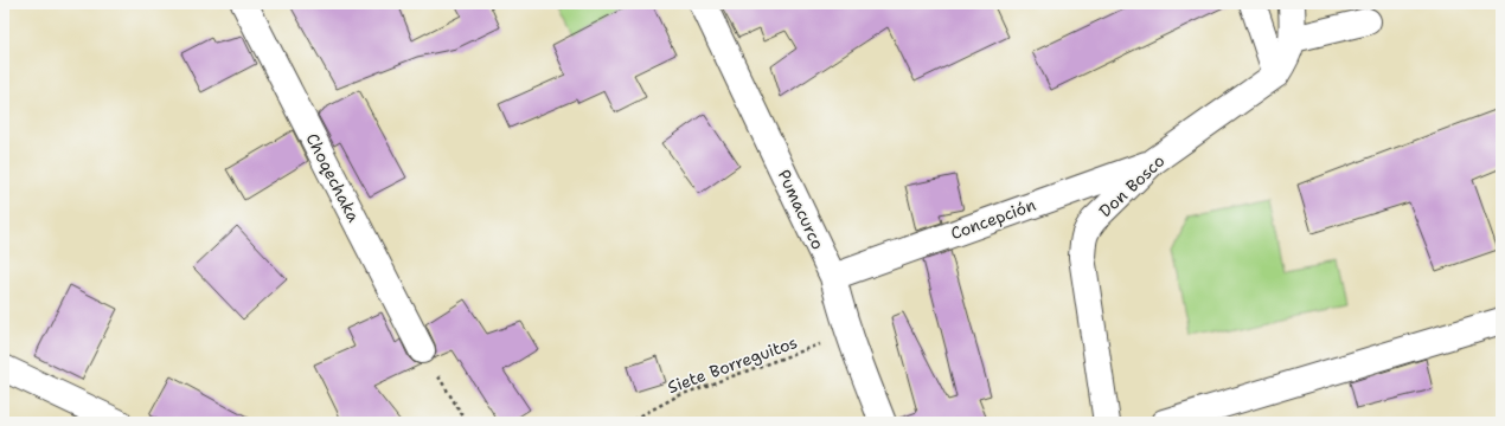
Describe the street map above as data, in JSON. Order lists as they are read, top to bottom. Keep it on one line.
{"streets":{"street":["Choqechaka","Don Bosco","Pumacurco","Concepción"],"path":["Siete Borreguitos"]},"crossings":[["Don Bosco","Concepción"],["Pumacurco","Concepción"],["Pumacurco","Siete Borreguitos"]]}
